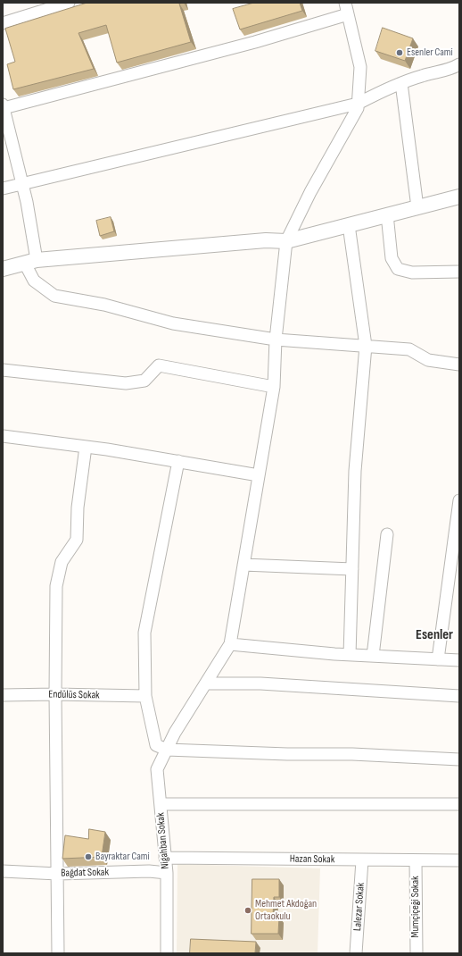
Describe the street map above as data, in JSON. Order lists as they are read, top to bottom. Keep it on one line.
{"streets":{"street":["Endülüs Sokak","Nigahban Sokak","Hazan Sokak","Bağdat Sokak","Lalezar Sokak","Mumçiçeği Sokak"]},"crossings":[["Nigahban Sokak","Hazan Sokak"],["Nigahban Sokak","Bağdat Sokak"],["Hazan Sokak","Lalezar Sokak"],["Hazan Sokak","Mumçiçeği Sokak"]],"districts":["Esenler"],"places":["Esenler Cami","Bayraktar Cami","Mehmet Akdoğan Ortaokulu"]}
